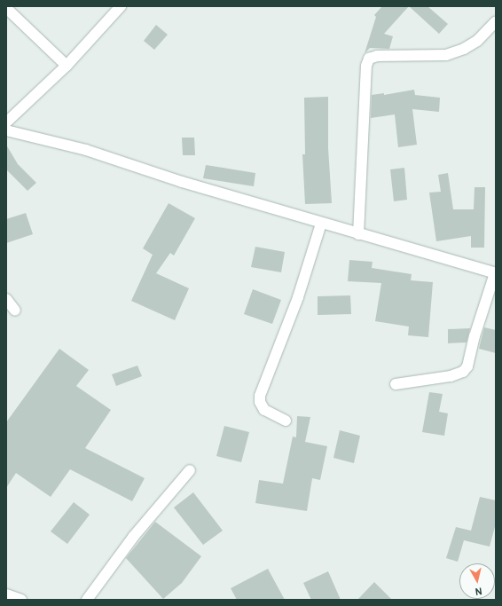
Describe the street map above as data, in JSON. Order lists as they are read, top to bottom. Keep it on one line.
{"north":"bottom"}
